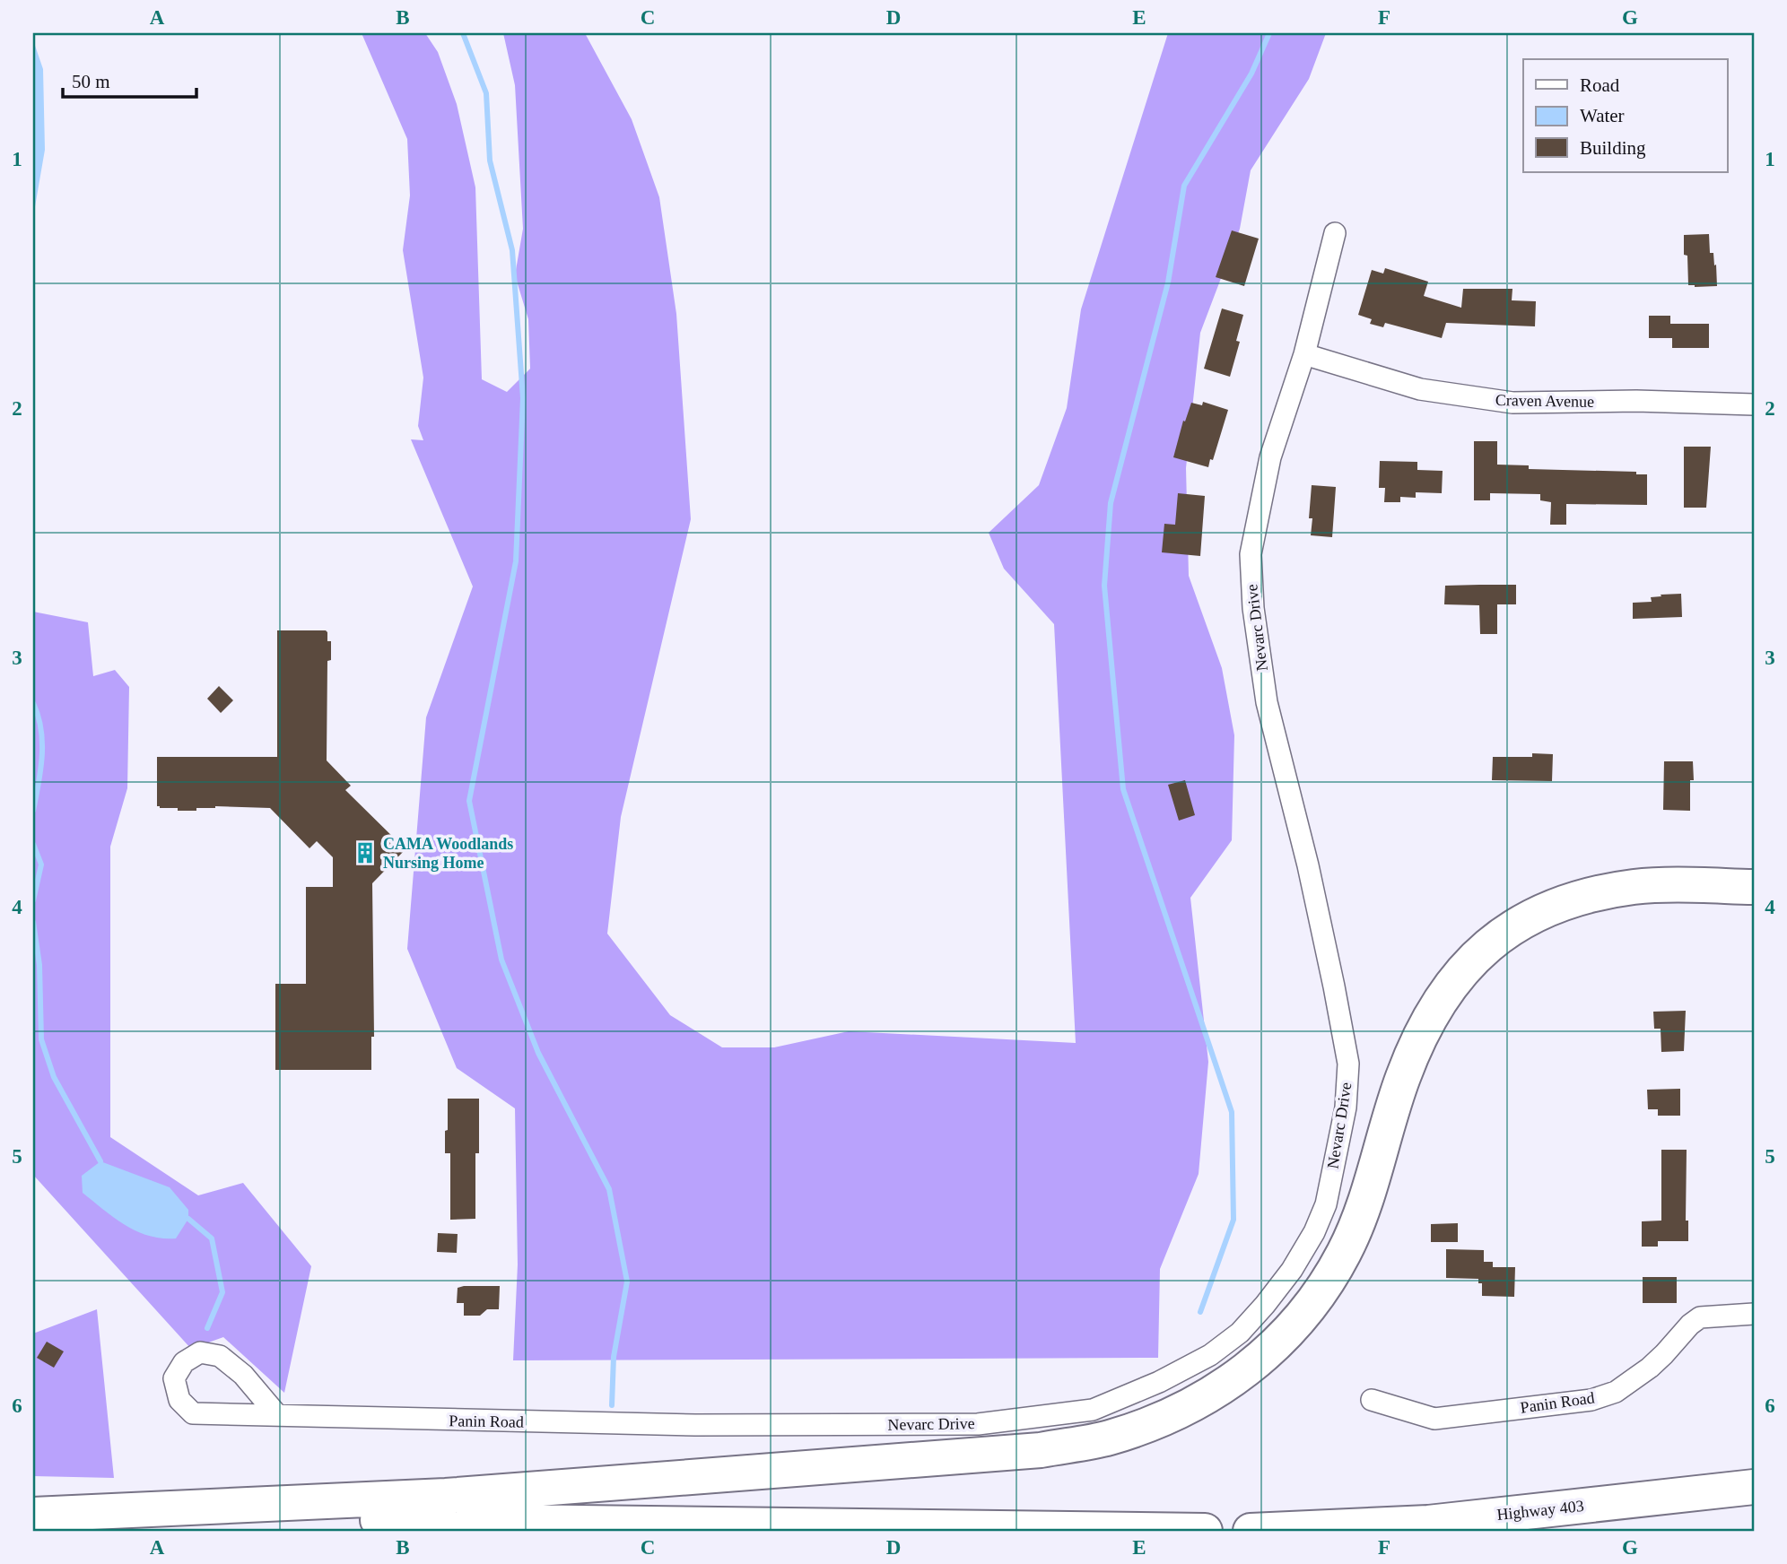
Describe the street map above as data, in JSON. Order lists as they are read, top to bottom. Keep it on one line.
{"streets":{"highway":["Highway 403"],"street":["Craven Avenue","Nevarc Drive","Panin Road"]},"crossings":[["Craven Avenue","Nevarc Drive"],["Nevarc Drive","Panin Road"]],"places":{"building":["CAMA Woodlands Nursing Home"]},"legend":["Road","Water","Building"],"scale_bar":"50 m","grid":{"columns":["A","B","C","D","E","F","G"],"rows":["1","2","3","4","5","6"]}}
